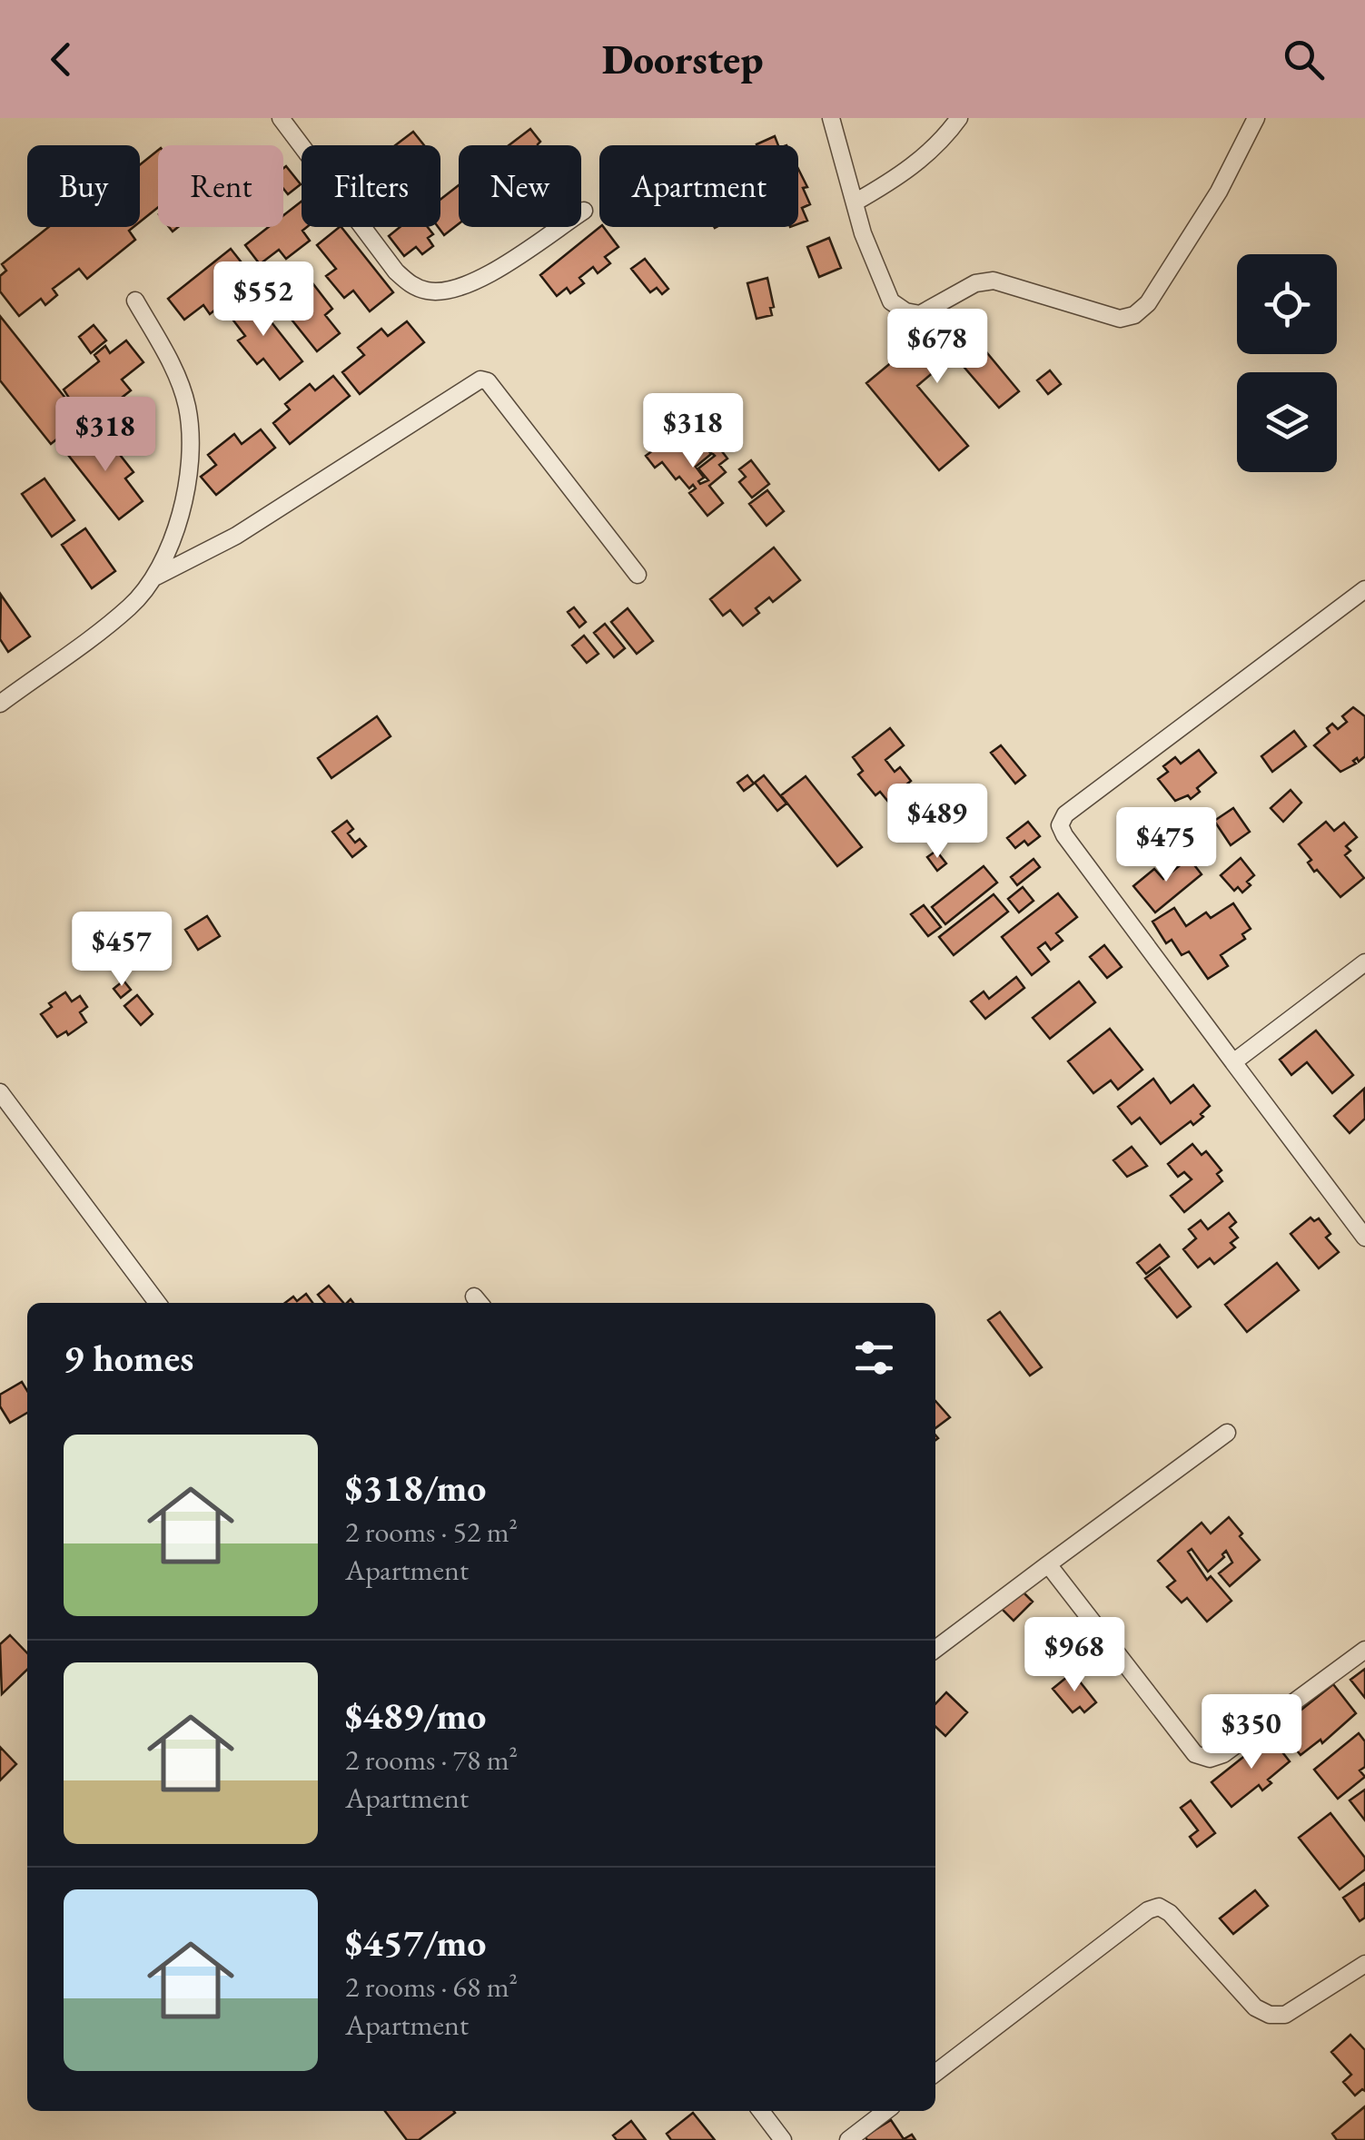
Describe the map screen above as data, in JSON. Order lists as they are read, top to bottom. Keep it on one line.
{"page":{"header":"Doorstep","chip":["Buy","Rent","Filters","New","Apartment"],"price":["$552","$678","$318","$318","$489","$475","$457","$968","$350"],"heading":"9 homes","list":[{"name":"$318/mo","note":"2 rooms · 52 m² · Apartment"},{"name":"$489/mo","note":"2 rooms · 78 m² · Apartment"},{"name":"$457/mo","note":"2 rooms · 68 m² · Apartment"}]}}
